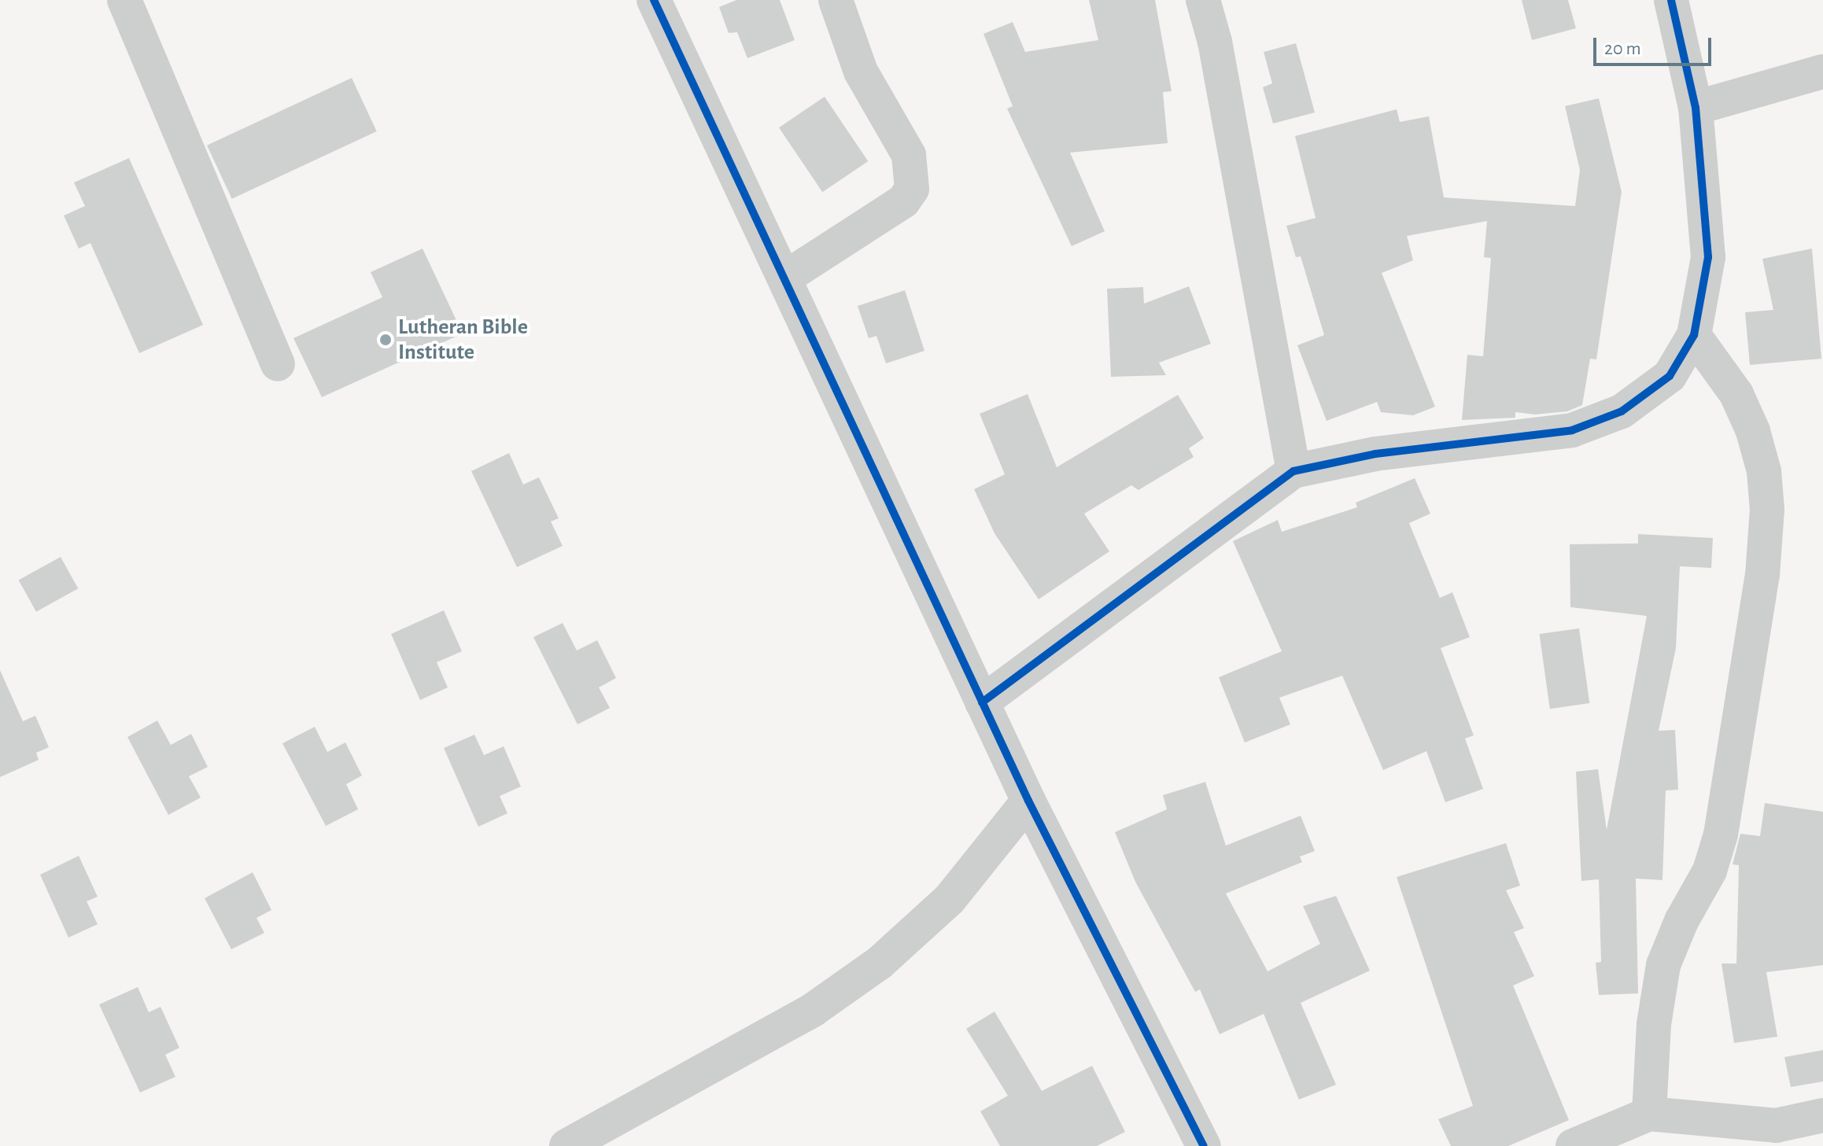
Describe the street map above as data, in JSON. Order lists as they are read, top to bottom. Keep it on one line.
{"places":["Lutheran Bible Institute"],"scale_bar":"20 m"}
